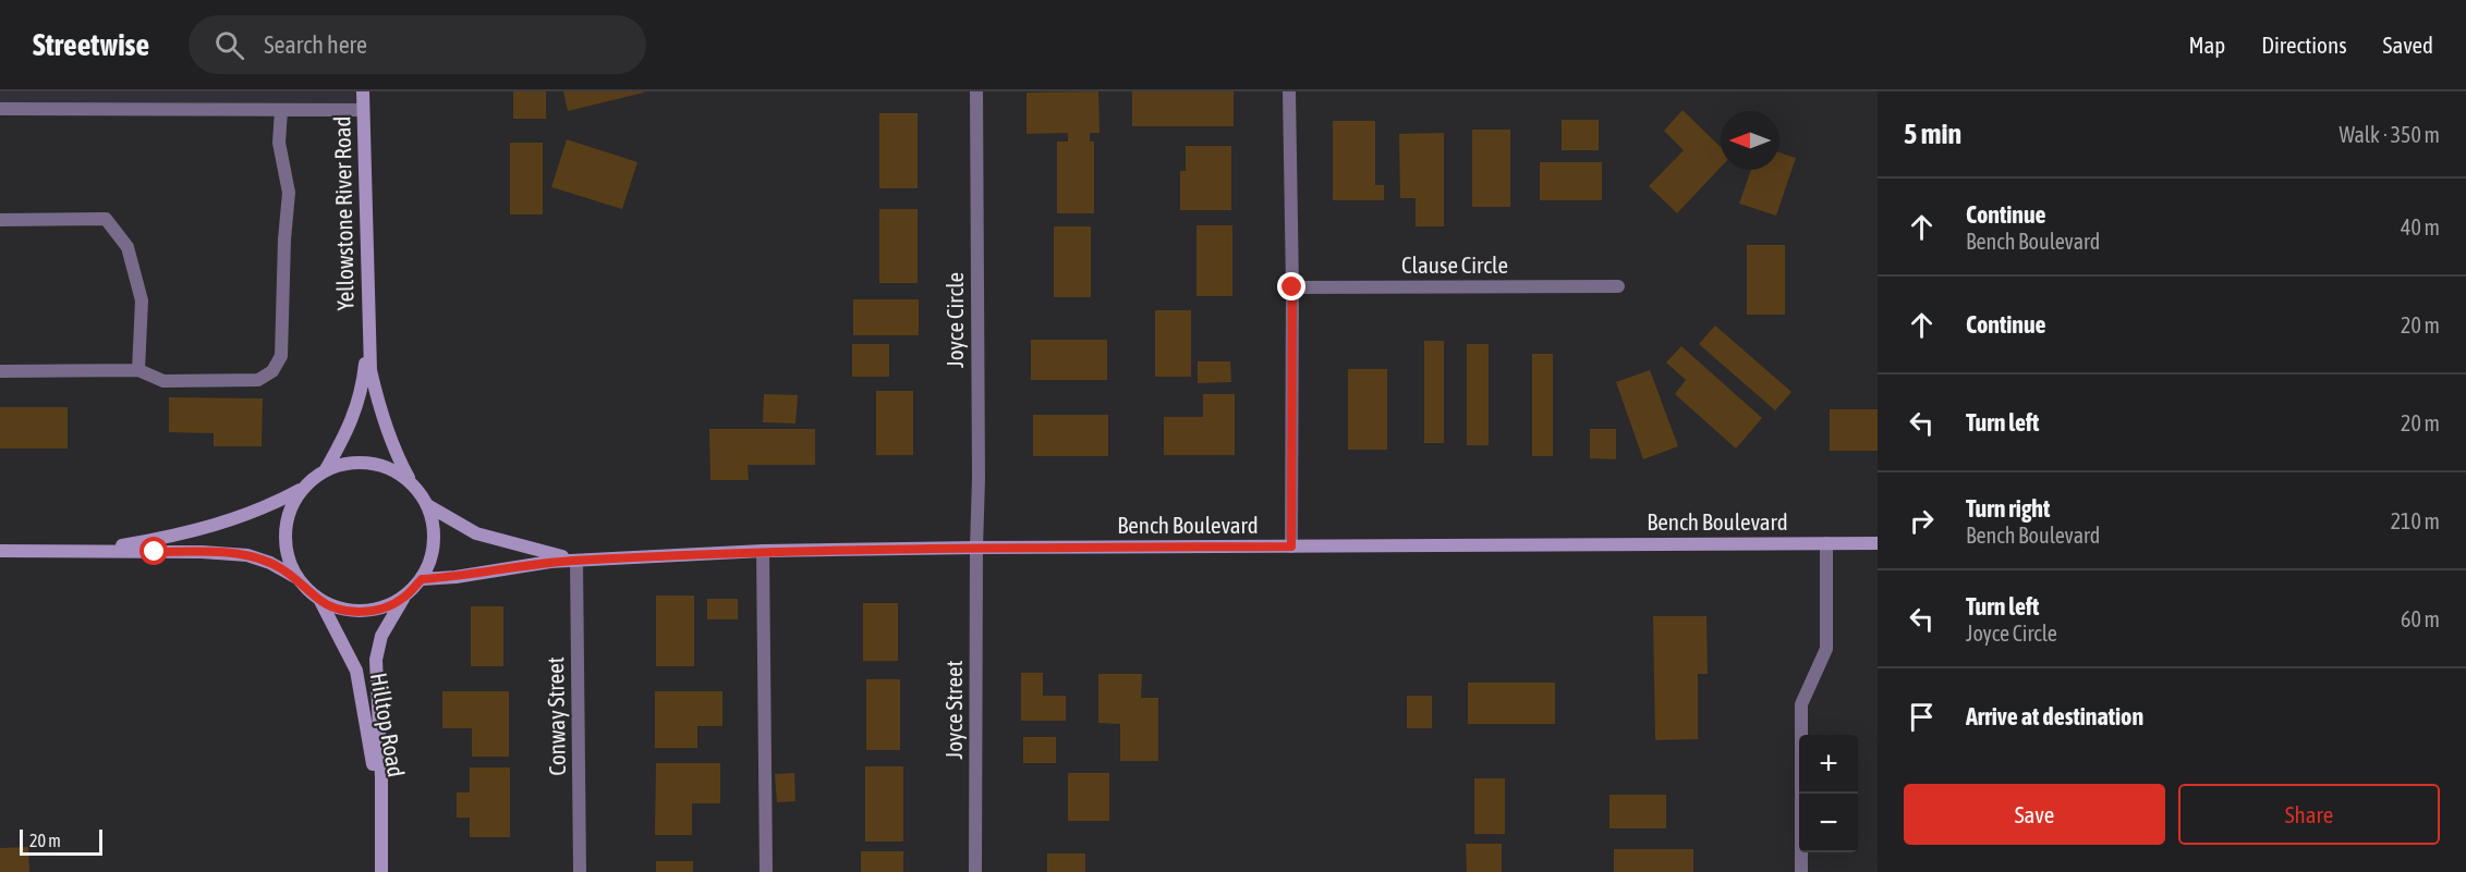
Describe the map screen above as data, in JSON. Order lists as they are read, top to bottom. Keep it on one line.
{"streets":{"main road":["Yellowstone River Road","Bench Boulevard","Hilltop Road"],"street":["Clause Circle","Joyce Circle","Joyce Street","Conway Street"]},"crossings":[["Yellowstone River Road","Bench Boulevard"],["Yellowstone River Road","Hilltop Road"],["Joyce Circle","Bench Boulevard"],["Joyce Circle","Joyce Street"],["Bench Boulevard","Joyce Street"],["Bench Boulevard","Conway Street"],["Bench Boulevard","Hilltop Road"]],"scale_bar":"20 m","north":"left","page":{"header":"Streetwise","search":"Search here","nav":["Map","Directions","Saved"],"heading":["5 min","Walk · 350 m"],"list":[["Continue","Bench Boulevard","40 m"],["Continue","20 m"],["Turn left","20 m"],["Turn right","Bench Boulevard","210 m"],["Turn left","Joyce Circle","60 m"],"Arrive at destination"],"map_buttons":["+","−"],"buttons":["Save","Share"],"scale":"20 m"}}
